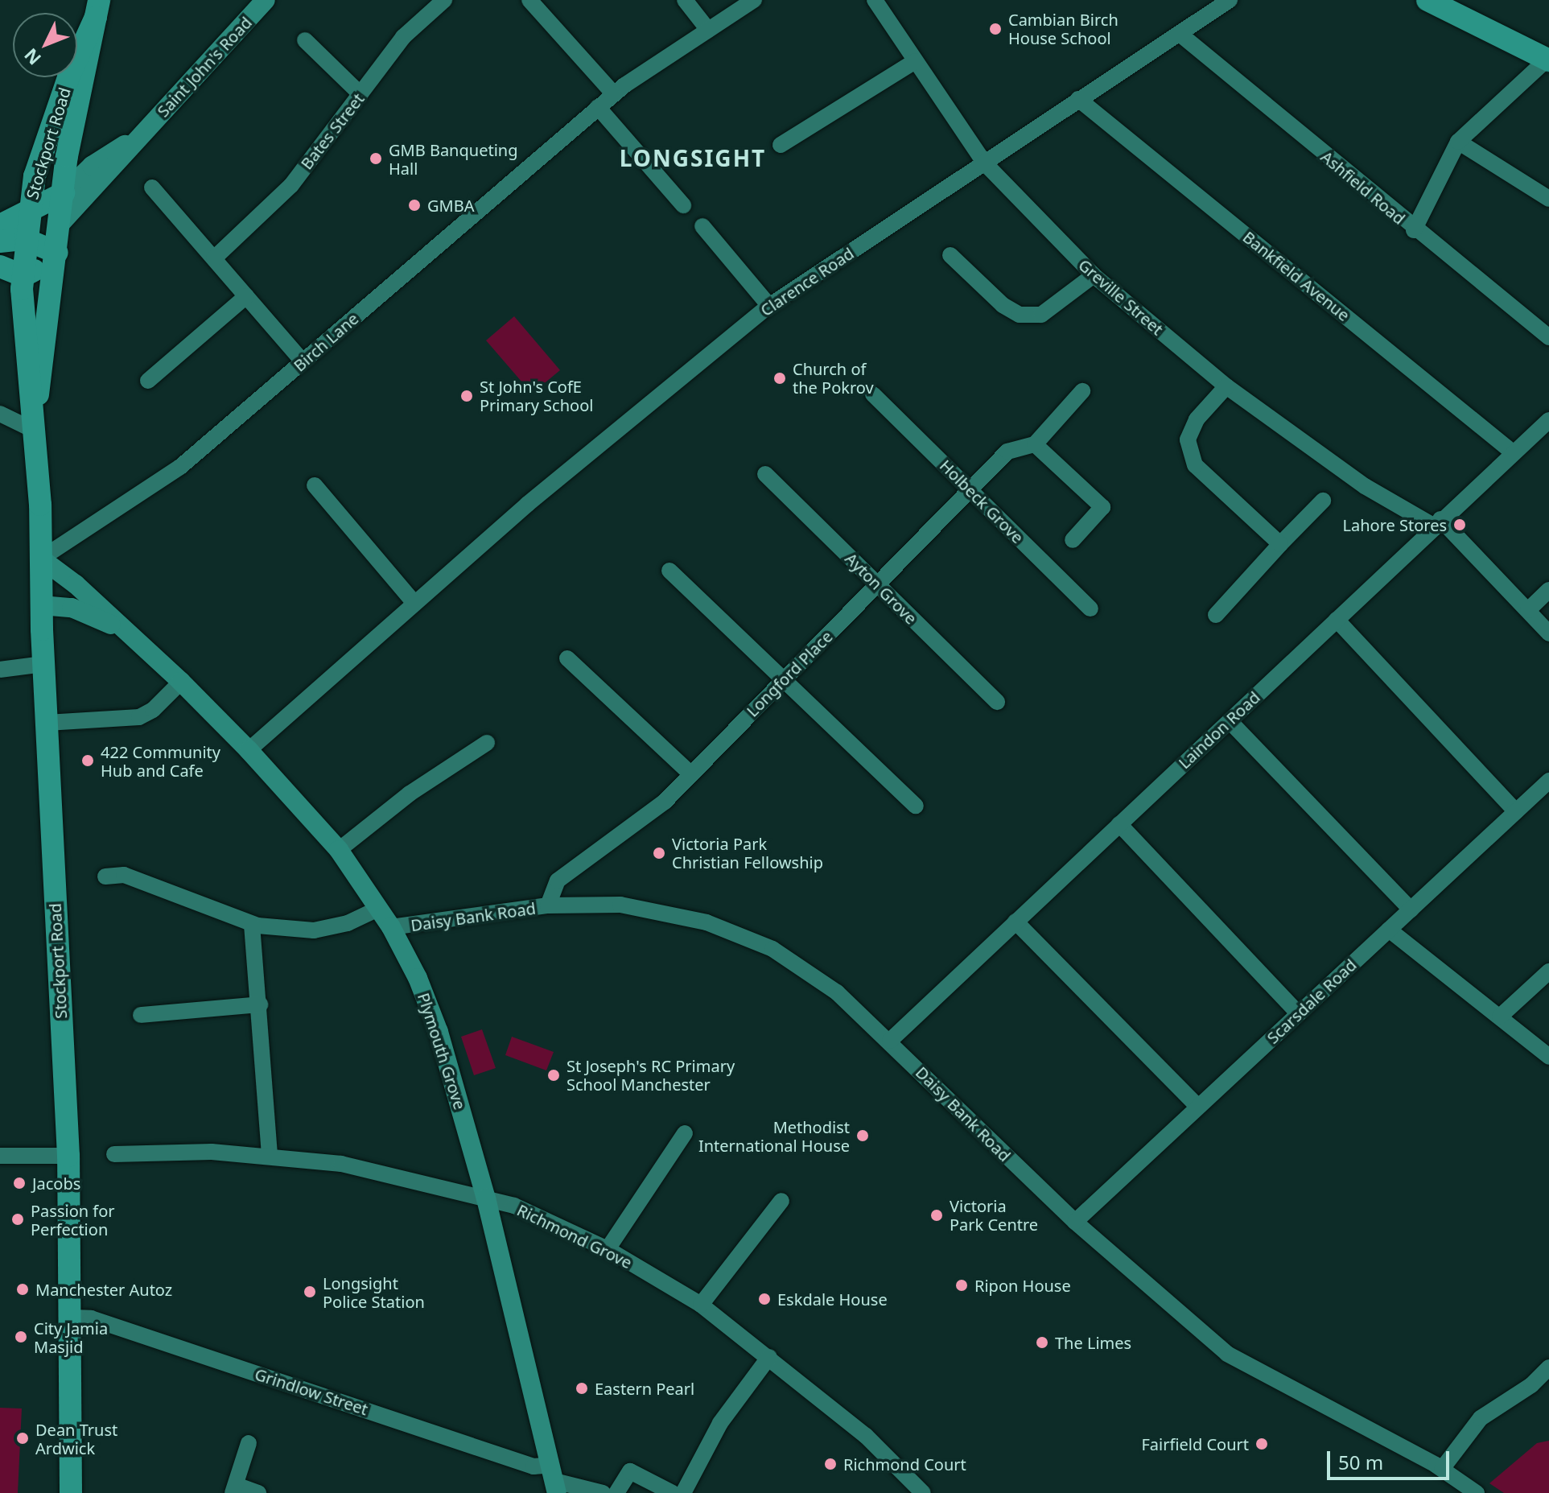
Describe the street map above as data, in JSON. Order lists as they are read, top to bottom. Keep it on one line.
{"streets":{"highway":["Stockport Road"],"main road":["Saint John's Road","Plymouth Grove"],"street":["Bates Street","Ashfield Road","Bankfield Avenue","Clarence Road","Greville Street","Birch Lane","Holbeck Grove","Ayton Grove","Longford Place","Laindon Road","Daisy Bank Road","Scarsdale Road","Richmond Grove","Grindlow Street"]},"crossings":[["Saint John's Road","Stockport Road"],["Stockport Road","Birch Lane"],["Stockport Road","Plymouth Grove"],["Stockport Road","Grindlow Street"],["Ashfield Road","Clarence Road"],["Bankfield Avenue","Clarence Road"],["Bankfield Avenue","Laindon Road"],["Clarence Road","Greville Street"],["Clarence Road","Plymouth Grove"],["Greville Street","Laindon Road"],["Birch Lane","Plymouth Grove"],["Holbeck Grove","Longford Place"],["Ayton Grove","Longford Place"],["Longford Place","Daisy Bank Road"],["Laindon Road","Daisy Bank Road"],["Daisy Bank Road","Scarsdale Road"],["Daisy Bank Road","Plymouth Grove"],["Plymouth Grove","Richmond Grove"],["Plymouth Grove","Grindlow Street"]],"districts":["LONGSIGHT"],"places":["Cambian Birch House School","GMB Banqueting Hall","GMBA","Church of the Pokrov","St John's CofE Primary School","Lahore Stores","422 Community Hub and Cafe","Victoria Park Christian Fellowship","St Joseph's RC Primary School Manchester","Methodist International House","Jacobs","Victoria Park Centre","Passion for Perfection","Ripon House","Manchester Autoz","Longsight Police Station","Eskdale House","City Jamia Masjid","The Limes","Eastern Pearl","Dean Trust Ardwick","Fairfield Court","Richmond Court"],"scale_bar":"50 m","north":"bottom left"}
